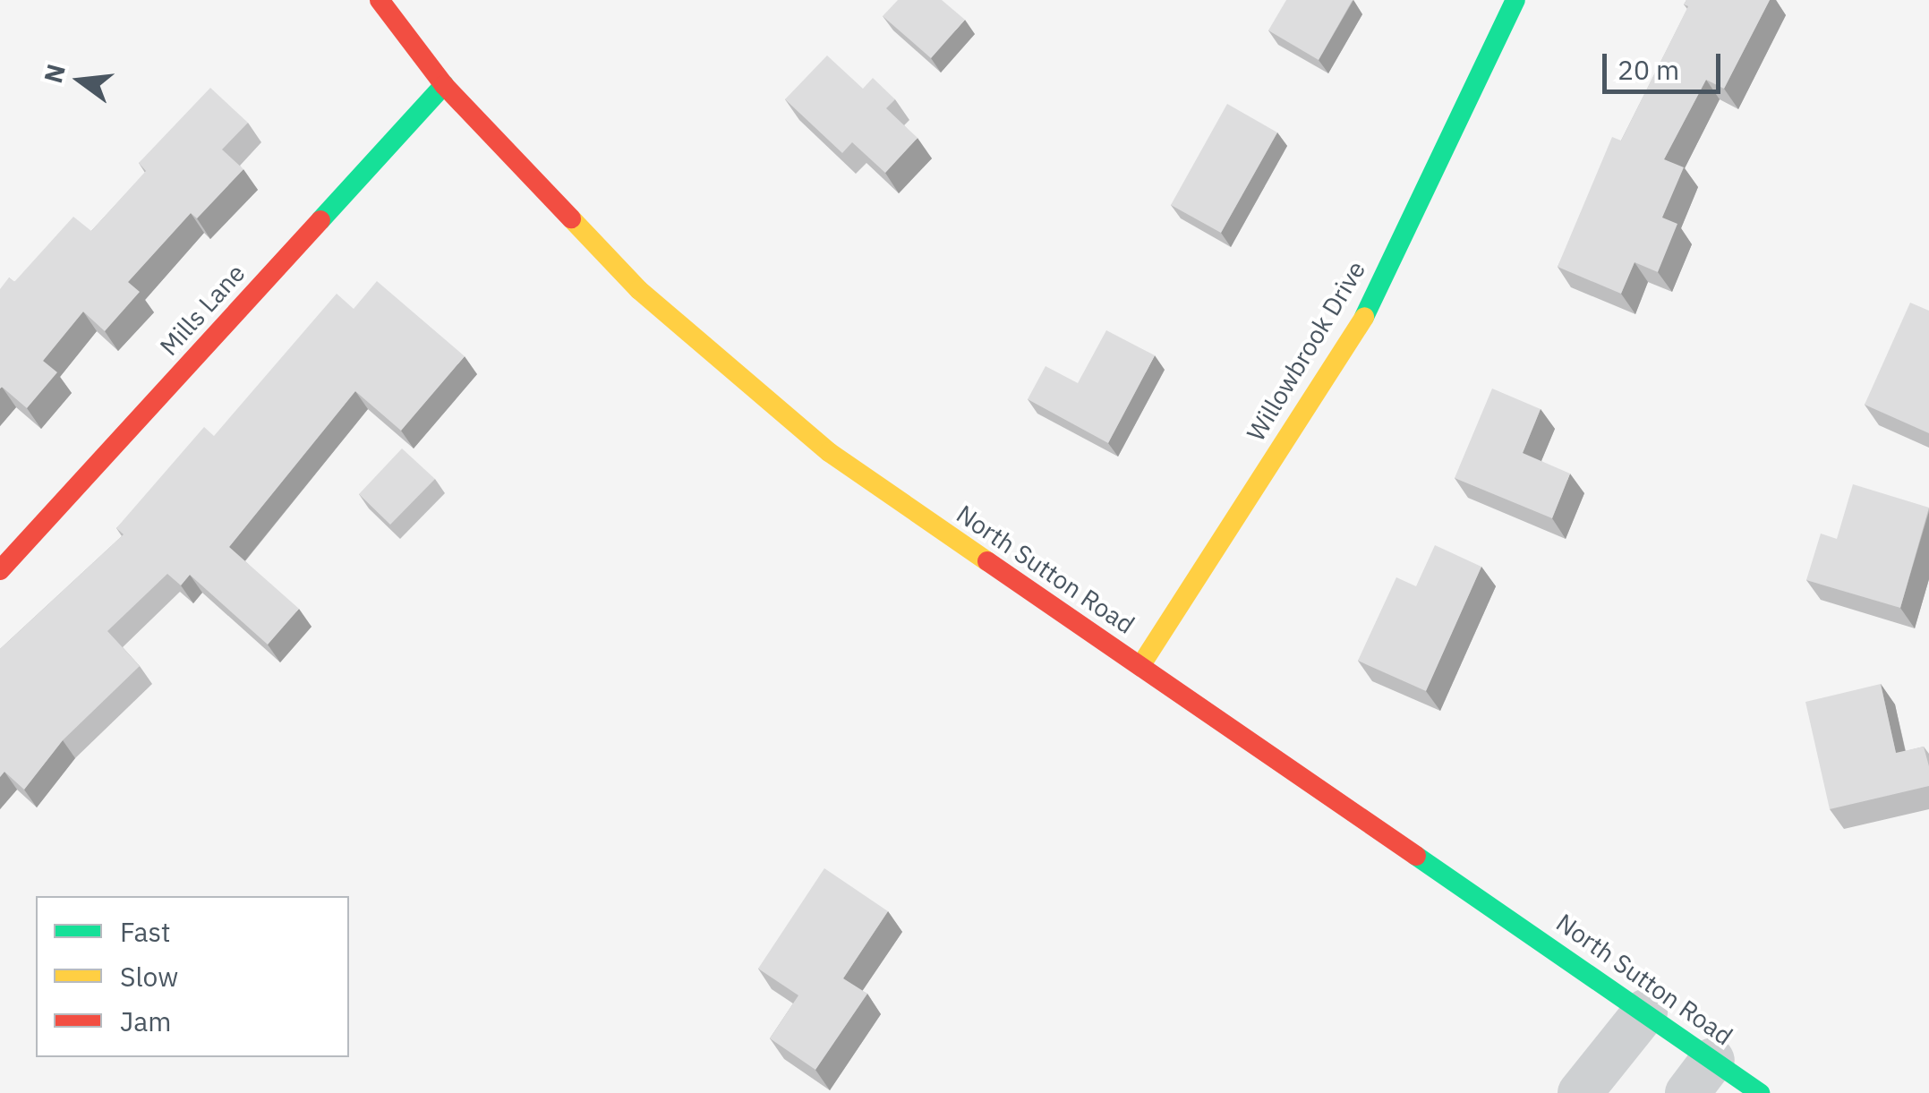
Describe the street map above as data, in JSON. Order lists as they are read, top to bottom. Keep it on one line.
{"streets":{"main road":["Mills Lane","Willowbrook Drive","North Sutton Road"]},"crossings":[["Mills Lane","North Sutton Road"],["Willowbrook Drive","North Sutton Road"]],"legend":["Fast","Slow","Jam"],"scale_bar":"20 m","north":"left"}
